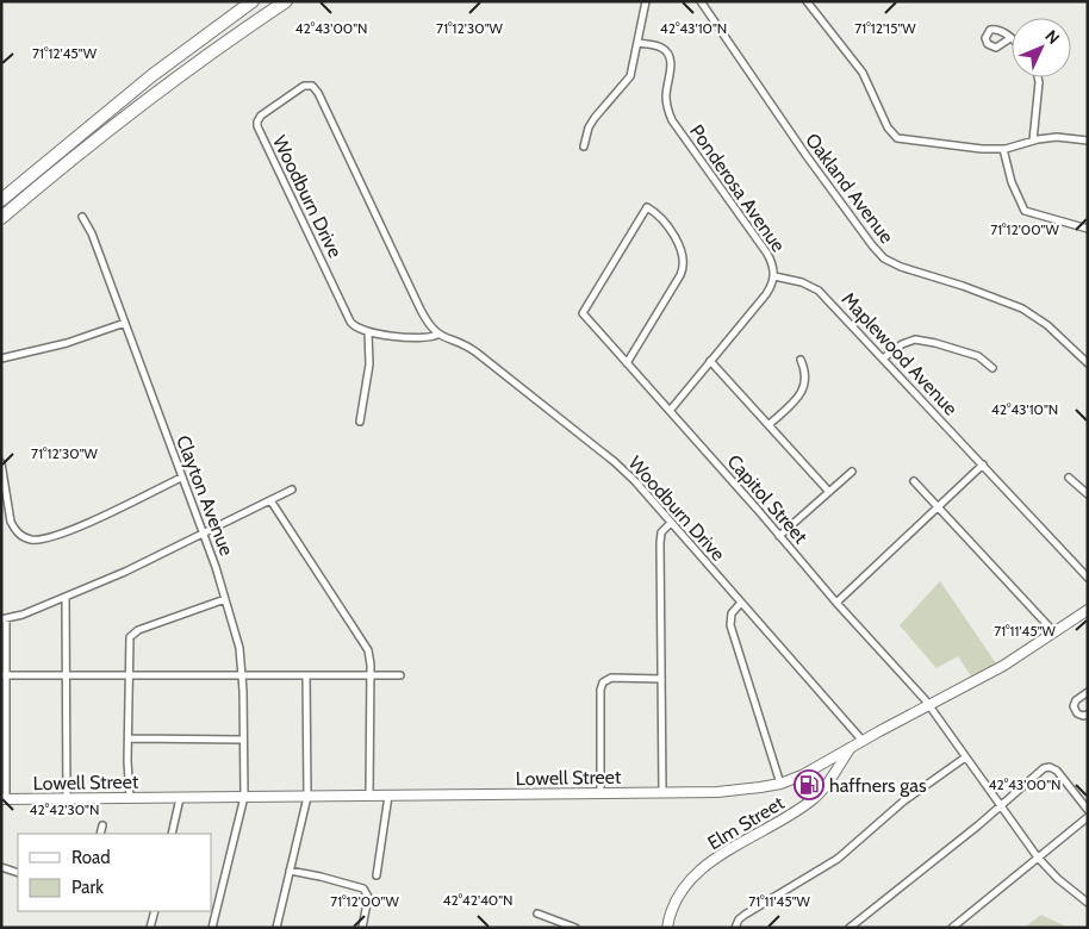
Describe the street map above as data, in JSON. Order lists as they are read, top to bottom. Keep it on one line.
{"streets":{"main road":["Lowell Street","Elm Street"],"street":["Ponderosa Avenue","Oakland Avenue","Woodburn Drive","Maplewood Avenue","Clayton Avenue","Capitol Street"]},"crossings":[["Ponderosa Avenue","Maplewood Avenue"],["Ponderosa Avenue","Capitol Street"],["Woodburn Drive","Lowell Street"],["Clayton Avenue","Lowell Street"],["Capitol Street","Lowell Street"],["Lowell Street","Elm Street"]],"places":{"fuel station":["haffners gas"]},"legend":["Road","Park"],"north":"top right","coordinates":["71°12'30\"W","71°12'15\"W","42°43'00\"N","42°43'10\"N","71°12'45\"W","71°12'00\"W","71°11'45\"W","42°42'30\"N","42°42'40\"N"]}
